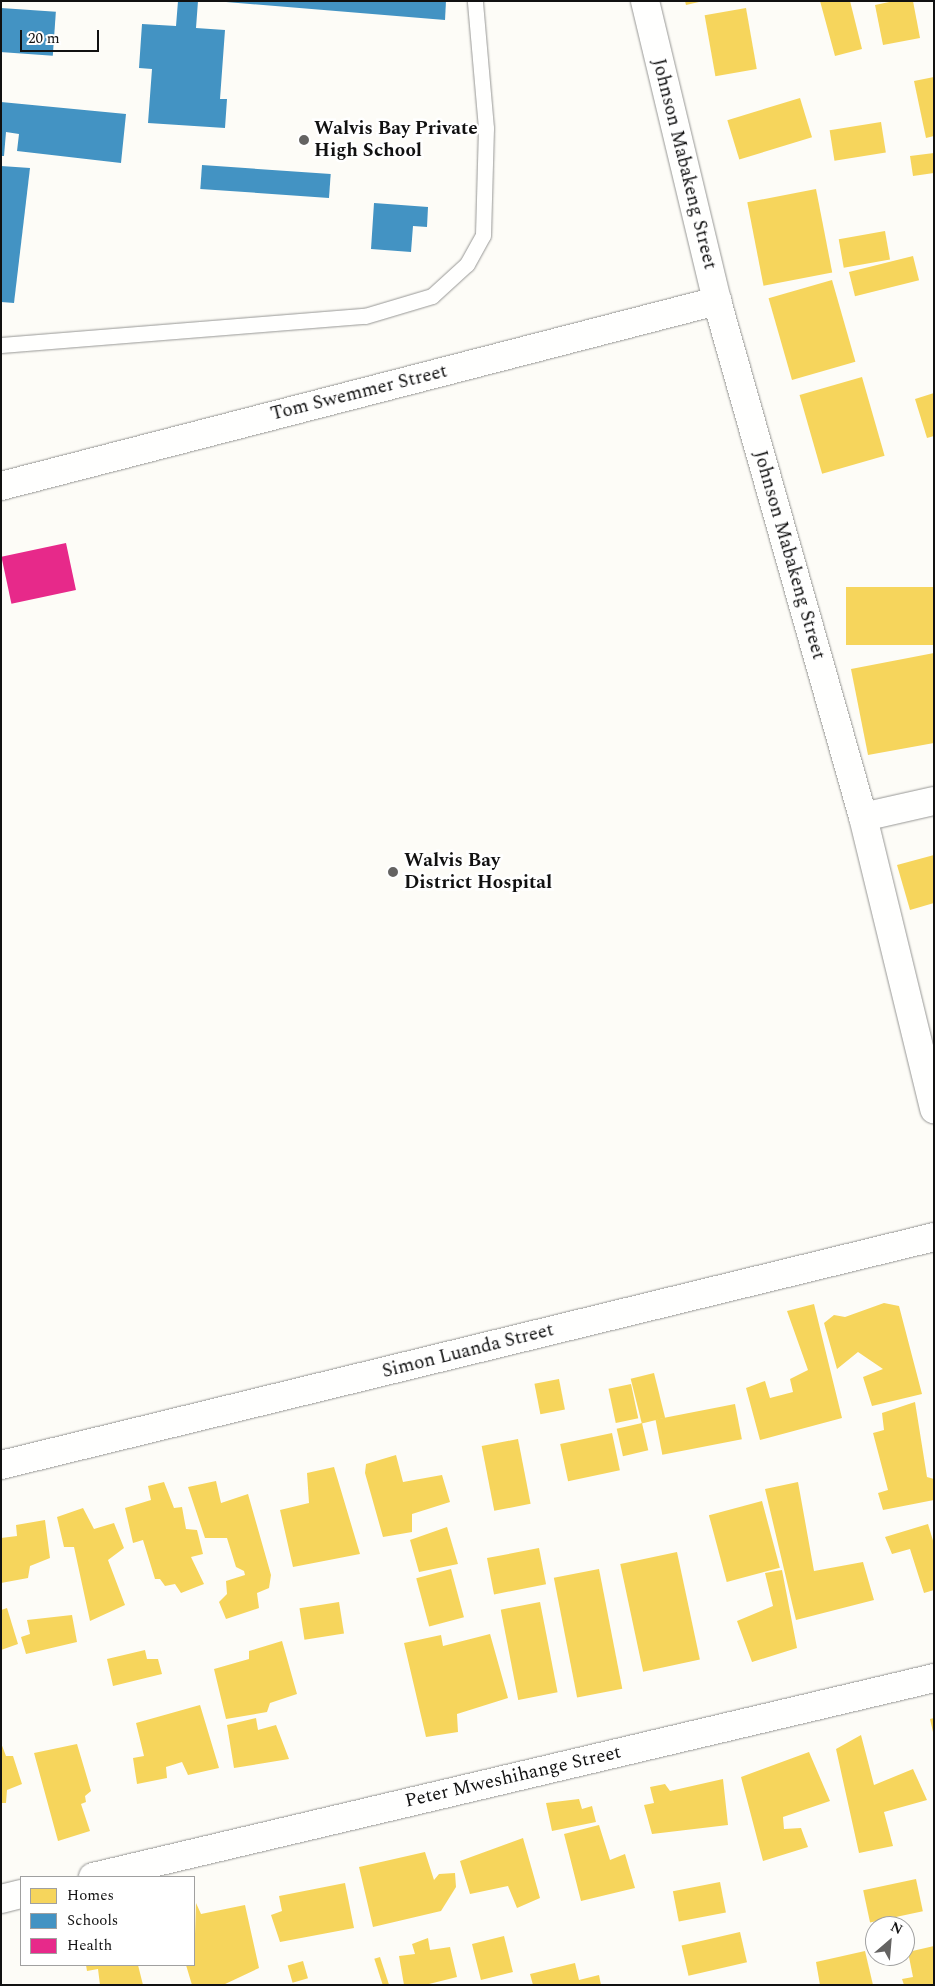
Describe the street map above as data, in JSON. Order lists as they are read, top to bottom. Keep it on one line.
{"streets":{"street":["Johnson Mabakeng Street","Tom Swemmer Street","Simon Luanda Street","Peter Mweshihange Street"]},"crossings":[["Johnson Mabakeng Street","Tom Swemmer Street"]],"places":["Walvis Bay Private High School","Walvis Bay District Hospital"],"legend":["Homes","Schools","Health"],"scale_bar":"20 m","north":"top right"}
